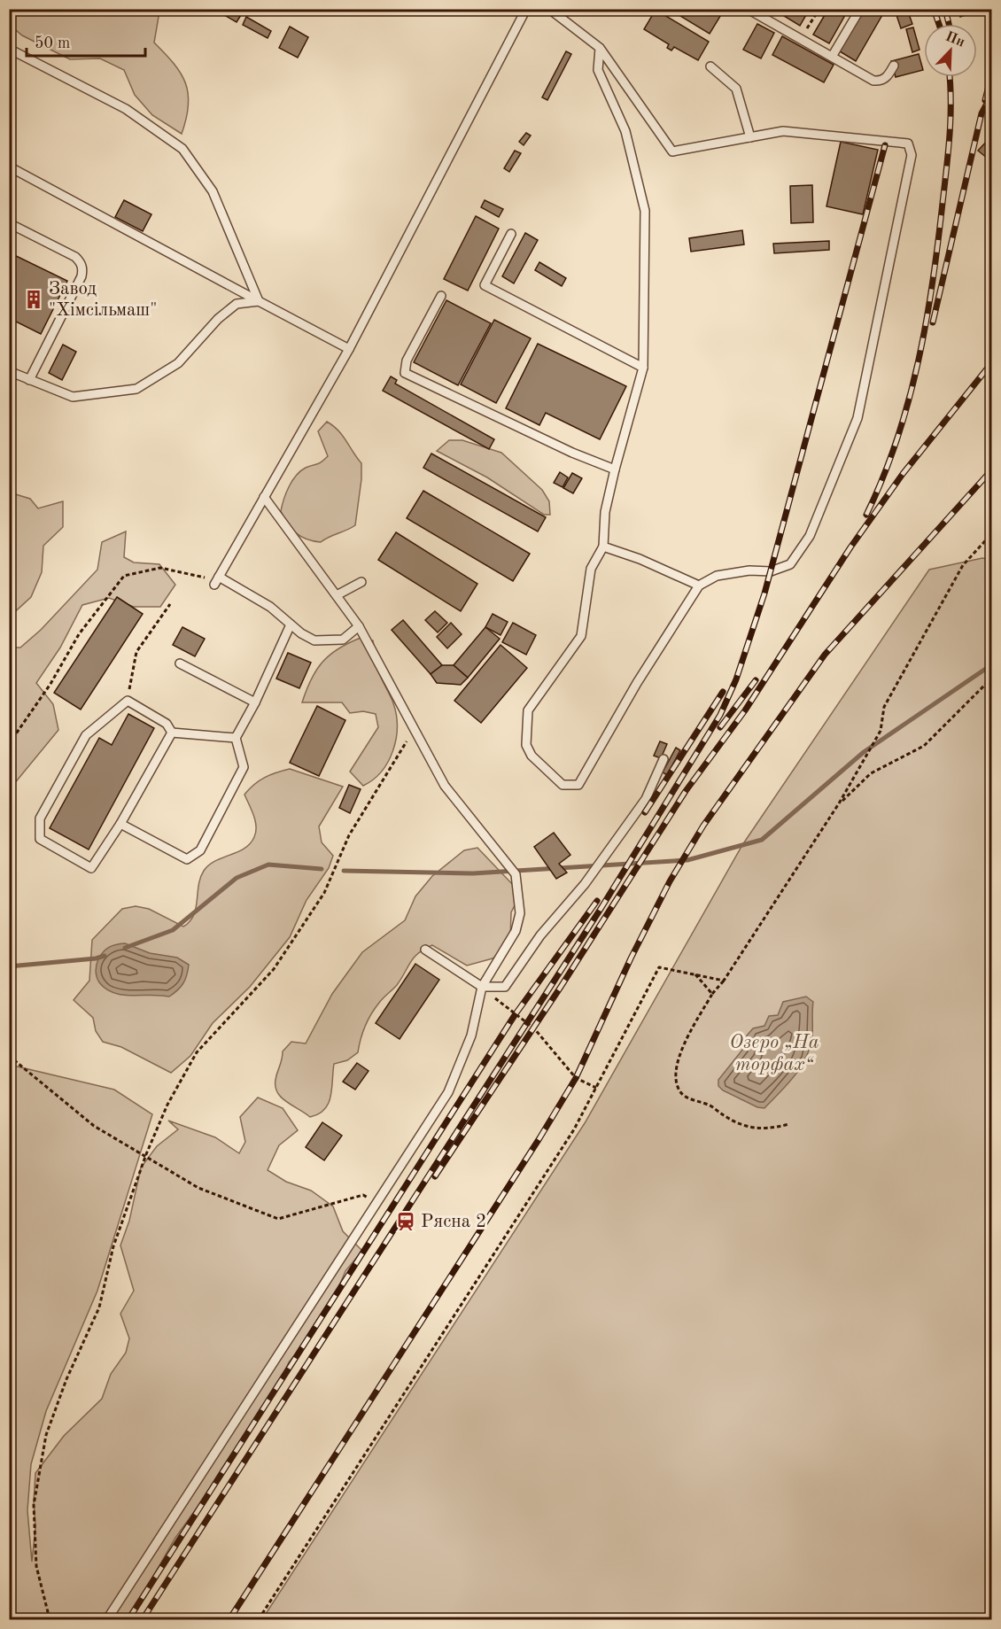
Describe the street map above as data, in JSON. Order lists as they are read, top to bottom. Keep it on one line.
{"water":["Озеро „На торфах“"],"places":{"building":["Завод \"Хімсільмаш\""],"station":["Рясна 2"]},"scale_bar":"50 m","north":"top right"}
